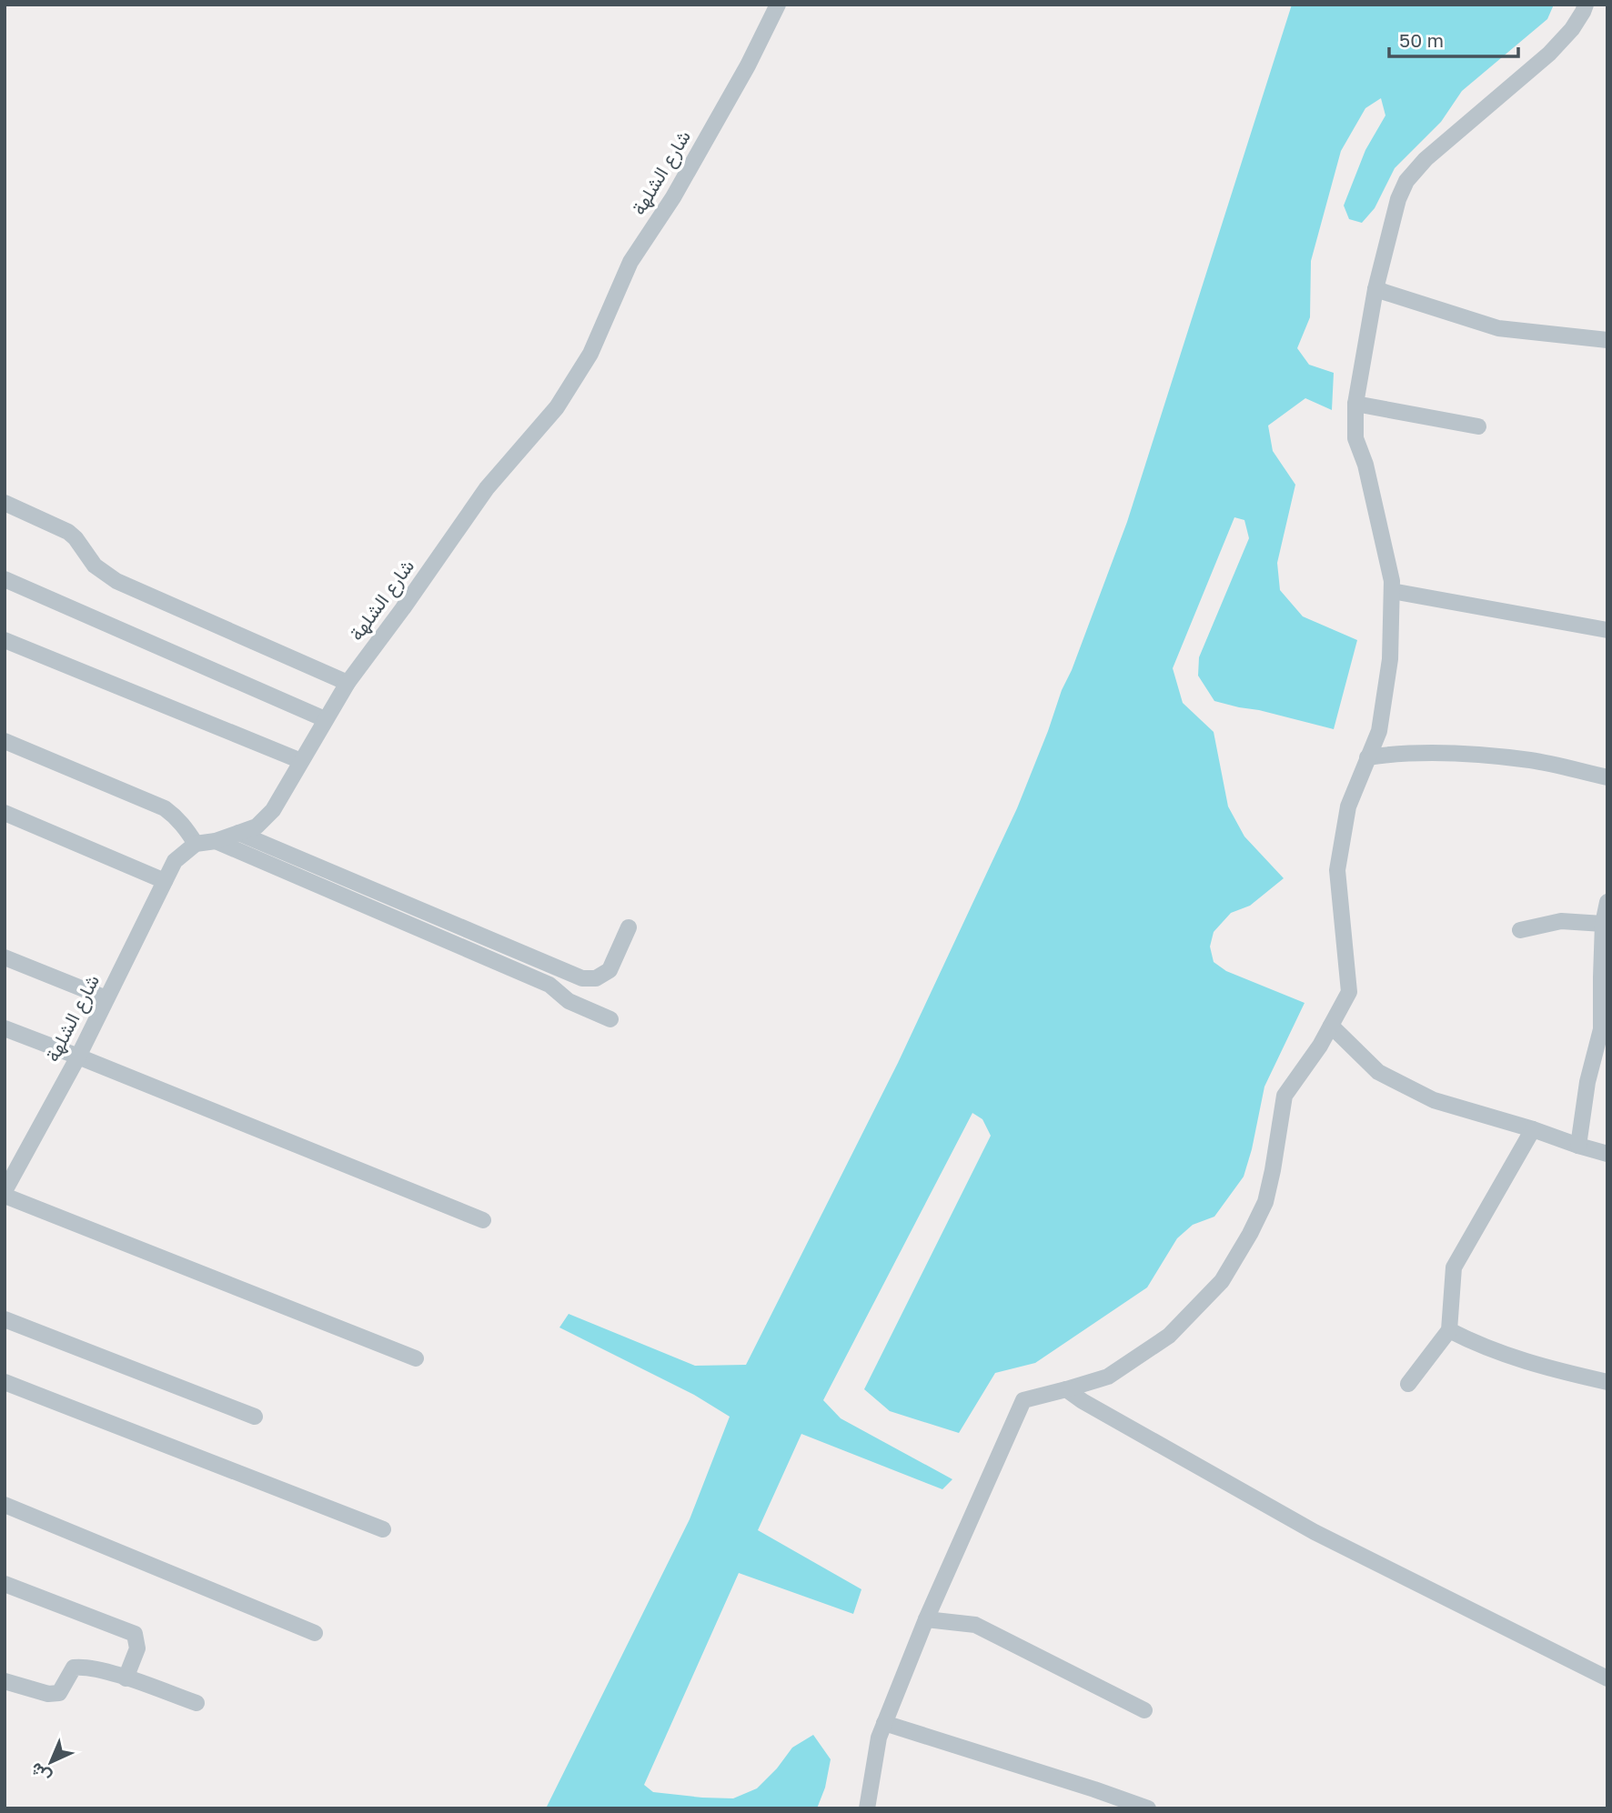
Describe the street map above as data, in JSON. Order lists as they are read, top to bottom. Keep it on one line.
{"streets":{"street":["شارع الشلهة"]},"scale_bar":"50 m","north":"bottom left"}
